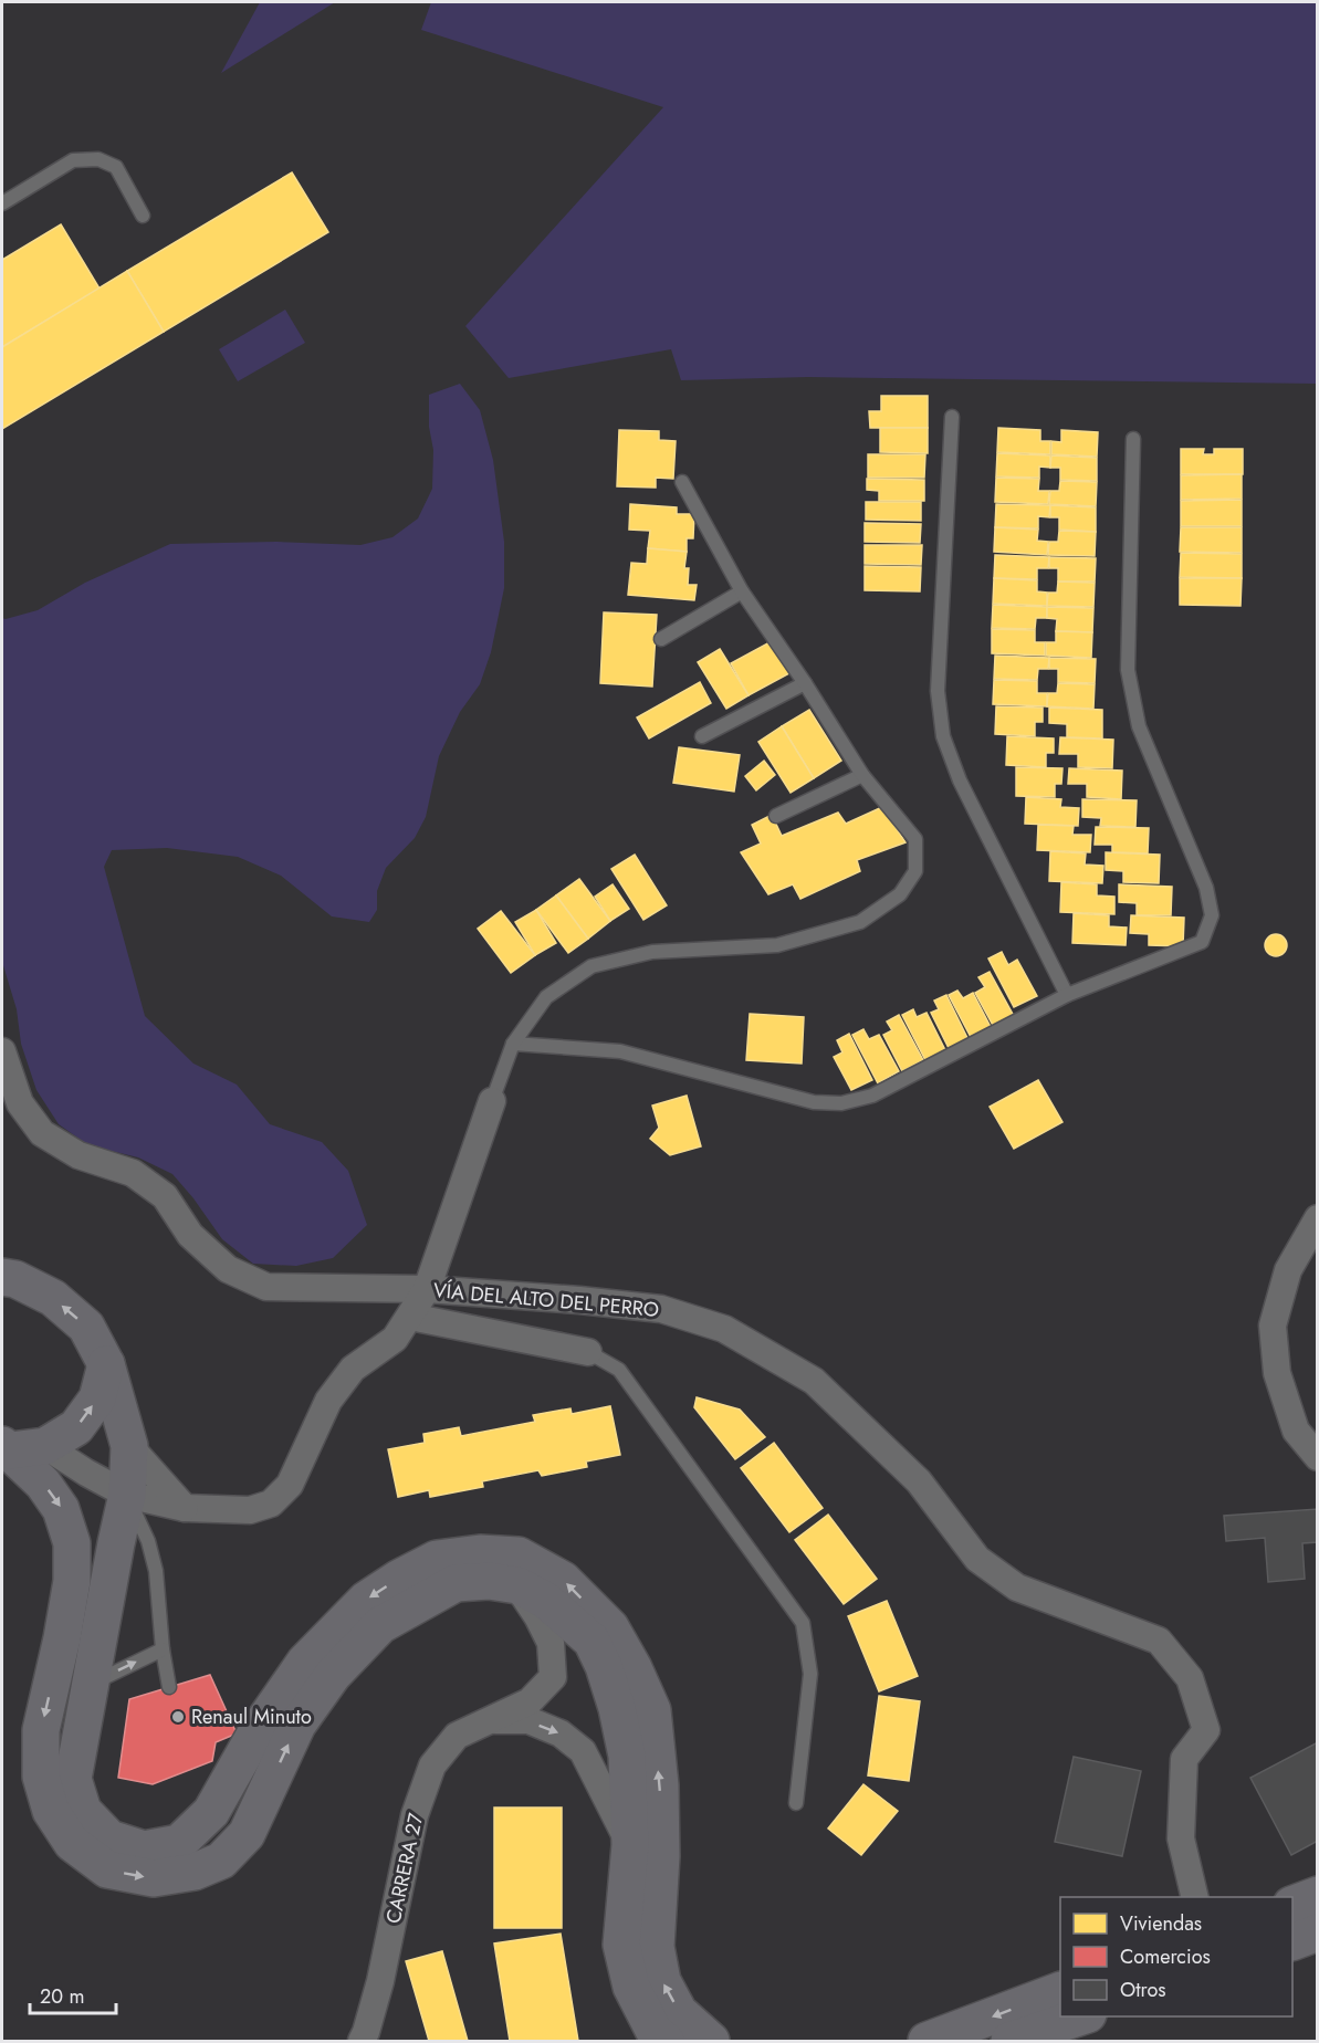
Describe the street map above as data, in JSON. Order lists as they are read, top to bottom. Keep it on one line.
{"streets":{"street":["VÍA DEL ALTO DEL PERRO","CARRERA 27"]},"places":["Renaul Minuto"],"legend":["Viviendas","Comercios","Otros"],"scale_bar":"20 m"}
